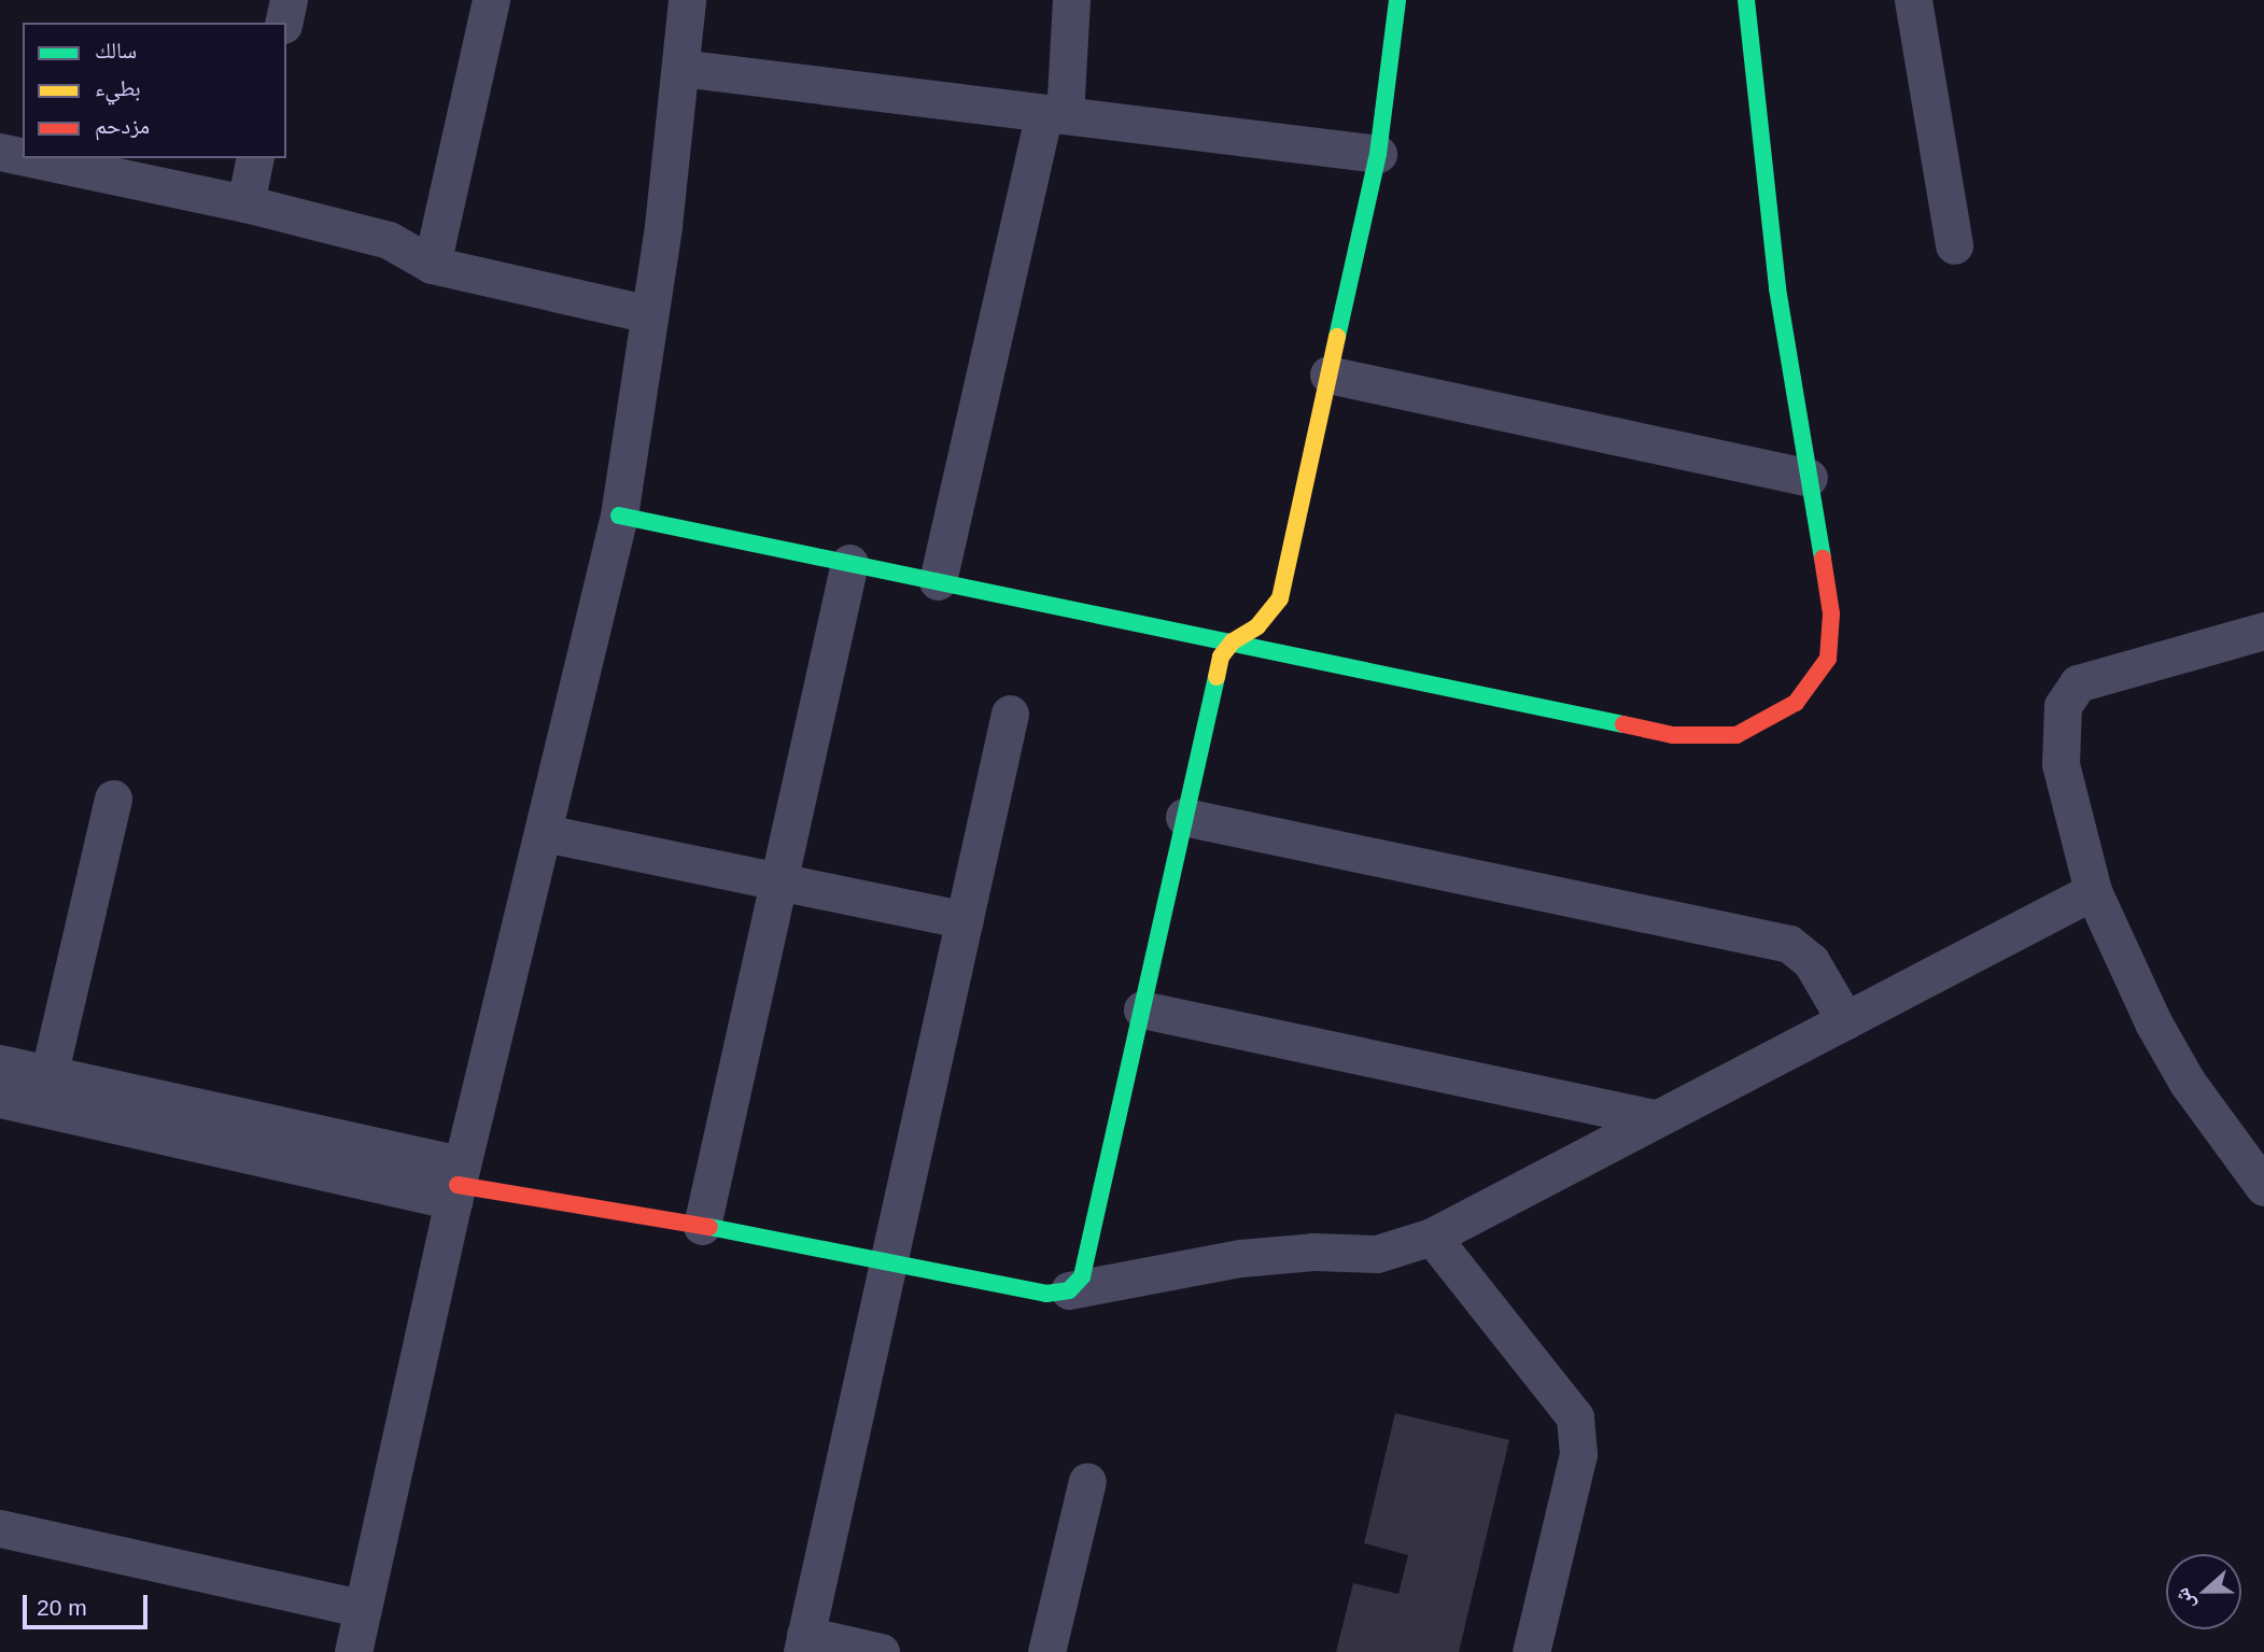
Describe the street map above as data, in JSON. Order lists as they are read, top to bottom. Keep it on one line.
{"legend":["سالك","بطيء","مزدحم"],"scale_bar":"20 m","north":"left"}
